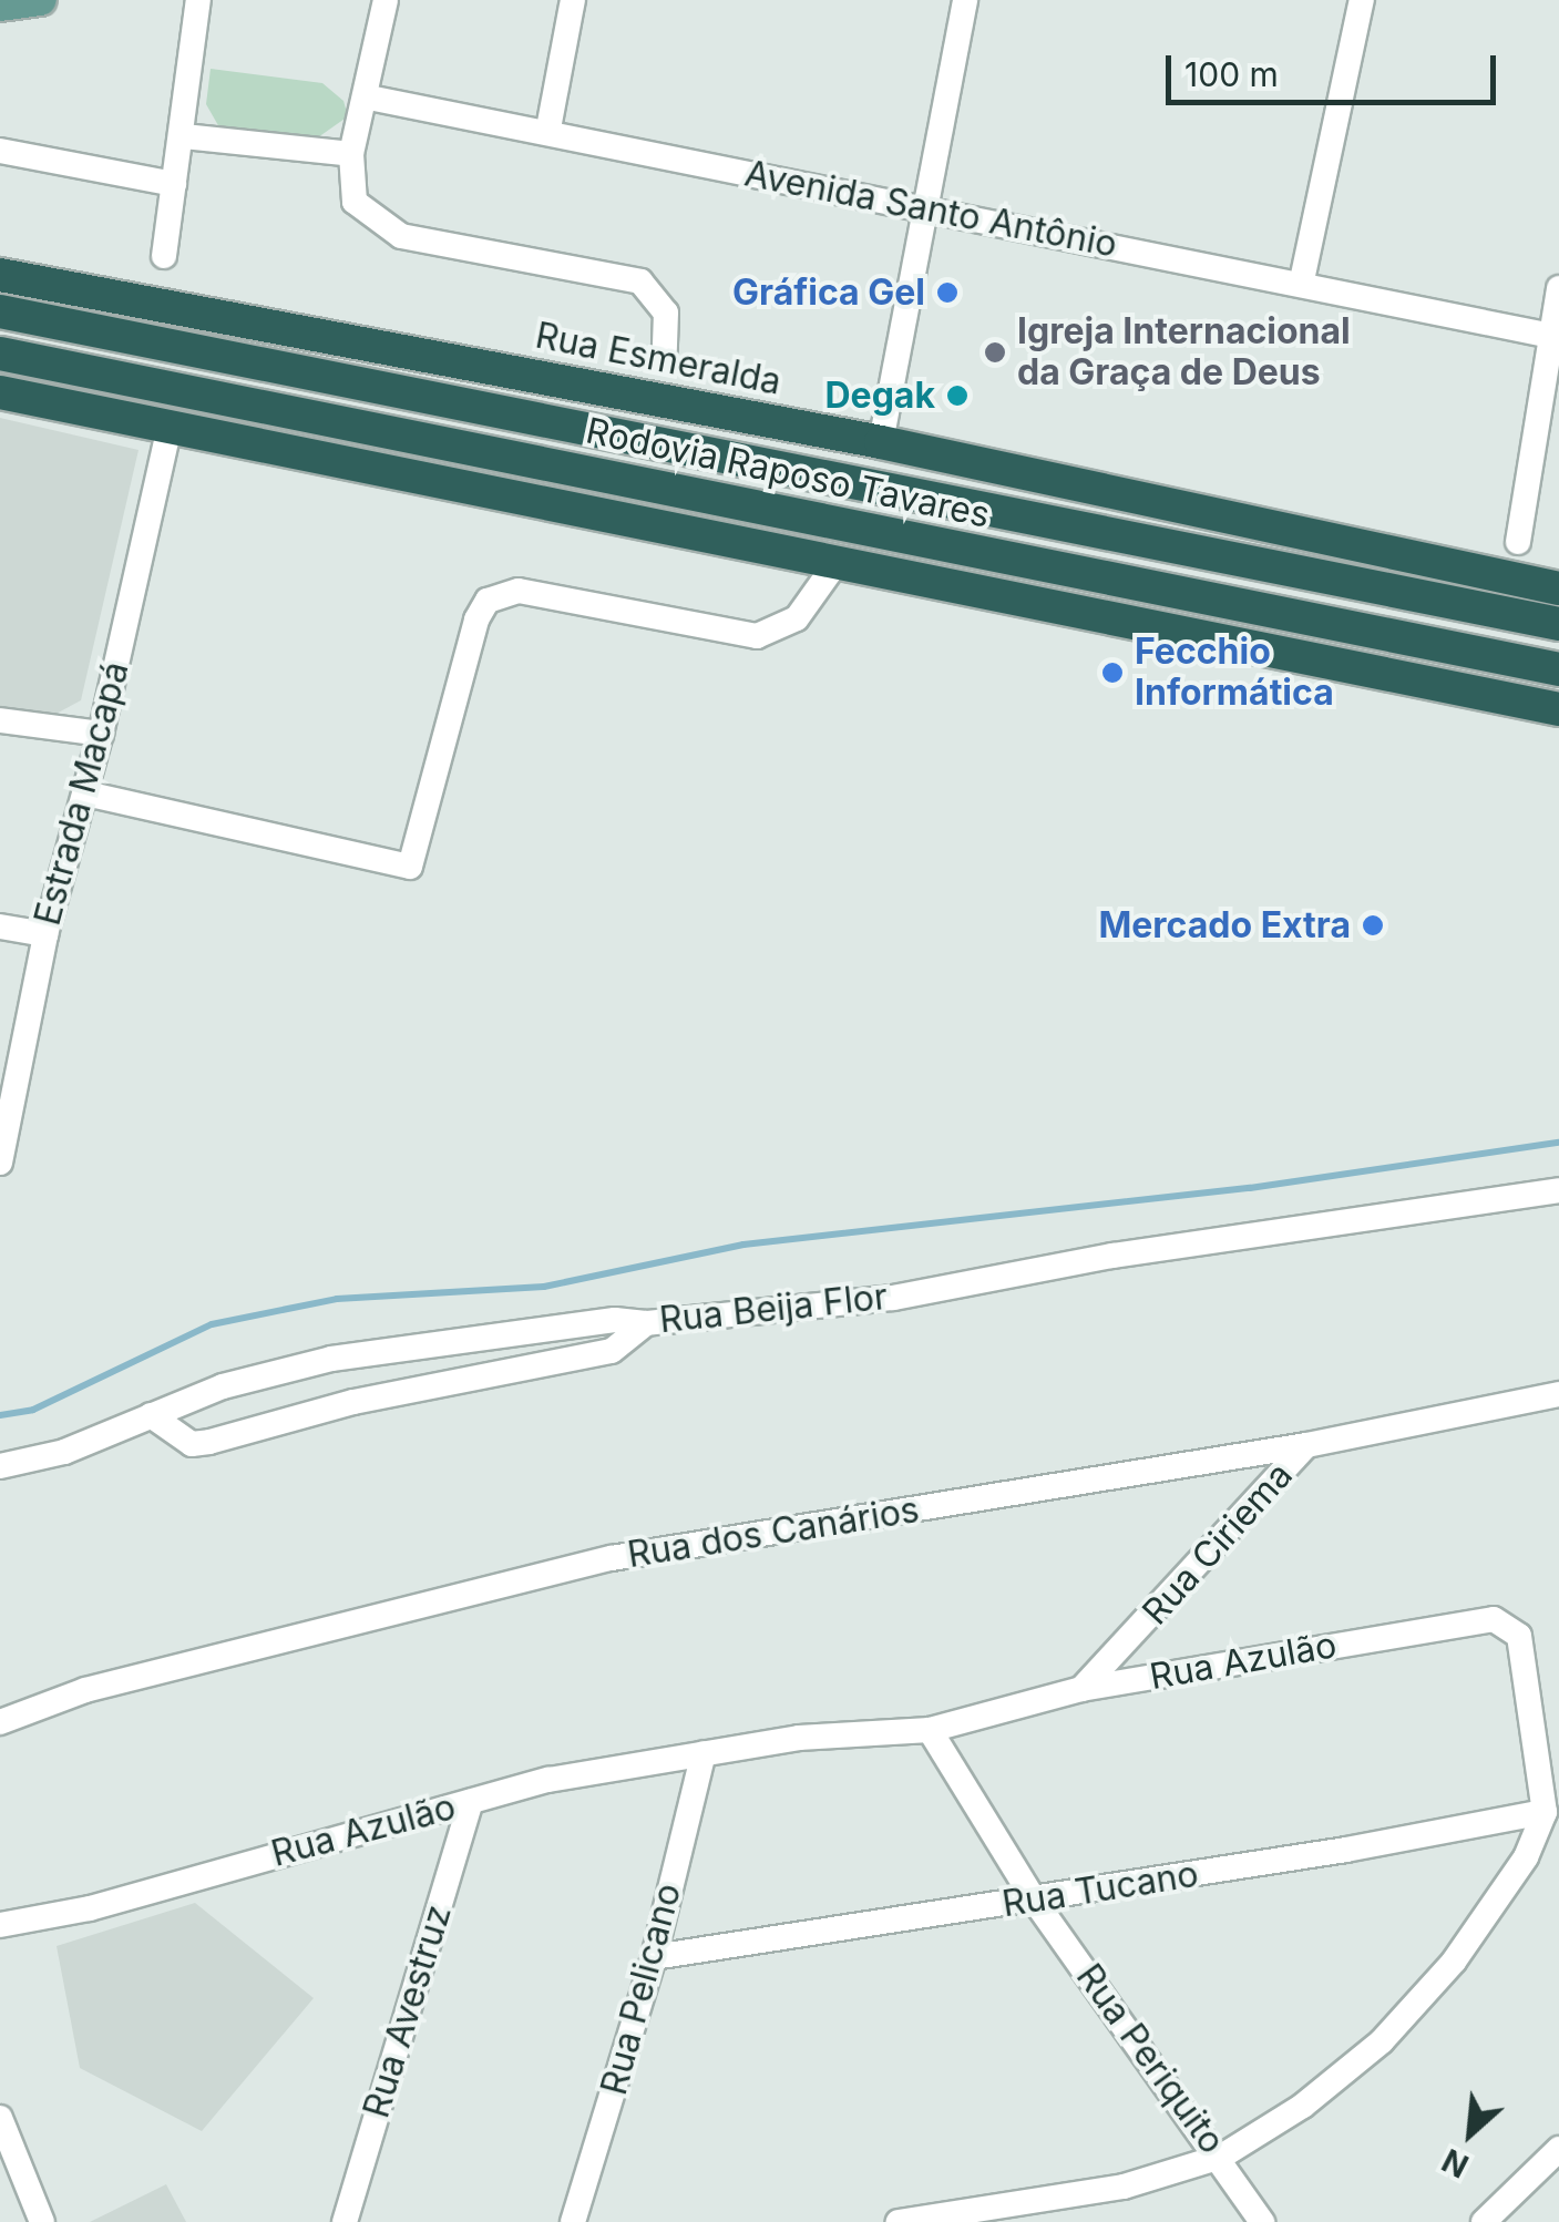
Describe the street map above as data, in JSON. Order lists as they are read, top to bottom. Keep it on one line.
{"streets":{"highway":["Rua Esmeralda","Rodovia Raposo Tavares"],"street":["Avenida Santo Antônio","Estrada Macapá","Rua Beija Flor","Rua dos Canários","Rua Ciriema","Rua Azulão","Rua Tucano","Rua Pelicano","Rua Avestruz","Rua Periquito"]},"crossings":[["Rua dos Canários","Rua Ciriema"],["Rua Ciriema","Rua Azulão"],["Rua Azulão","Rua Tucano"],["Rua Azulão","Rua Pelicano"],["Rua Azulão","Rua Avestruz"],["Rua Azulão","Rua Periquito"],["Rua Tucano","Rua Pelicano"],["Rua Tucano","Rua Periquito"]],"places":["Gráfica Gel","Igreja Internacional da Graça de Deus","Degak","Fecchio Informática","Mercado Extra"],"scale_bar":"100 m","north":"bottom left"}
